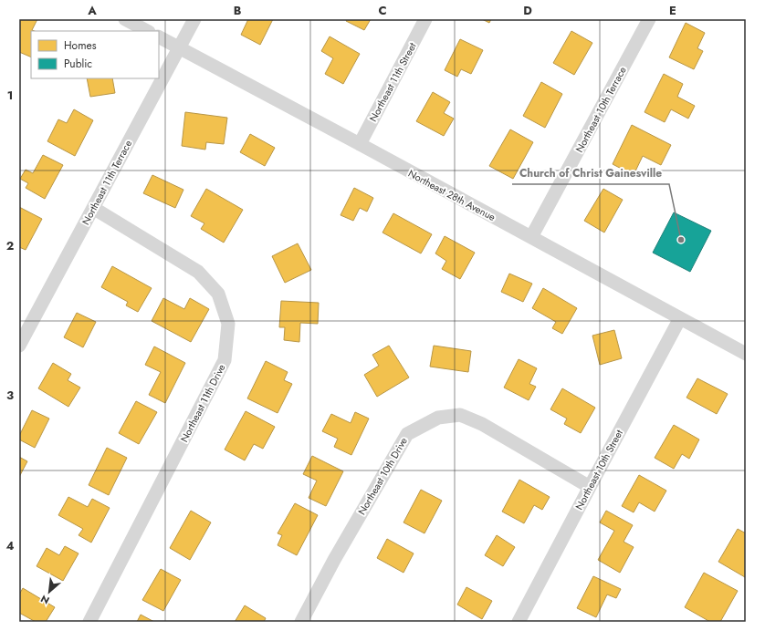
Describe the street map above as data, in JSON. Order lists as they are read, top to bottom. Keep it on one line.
{"streets":{"street":["Northeast 11th Street","Northeast 10th Terrace","Northeast 11th Terrace","Northeast 28th Avenue","Northeast 11th Drive","Northeast 10th Street","Northeast 10th Drive"]},"crossings":[["Northeast 11th Street","Northeast 28th Avenue"],["Northeast 10th Terrace","Northeast 28th Avenue"],["Northeast 11th Terrace","Northeast 28th Avenue"],["Northeast 11th Terrace","Northeast 11th Drive"],["Northeast 28th Avenue","Northeast 10th Street"],["Northeast 10th Street","Northeast 10th Drive"]],"places":["Church of Christ Gainesville"],"legend":["Homes","Public"],"north":"bottom left","grid":{"columns":["A","B","C","D","E"],"rows":["1","2","3","4"]}}
